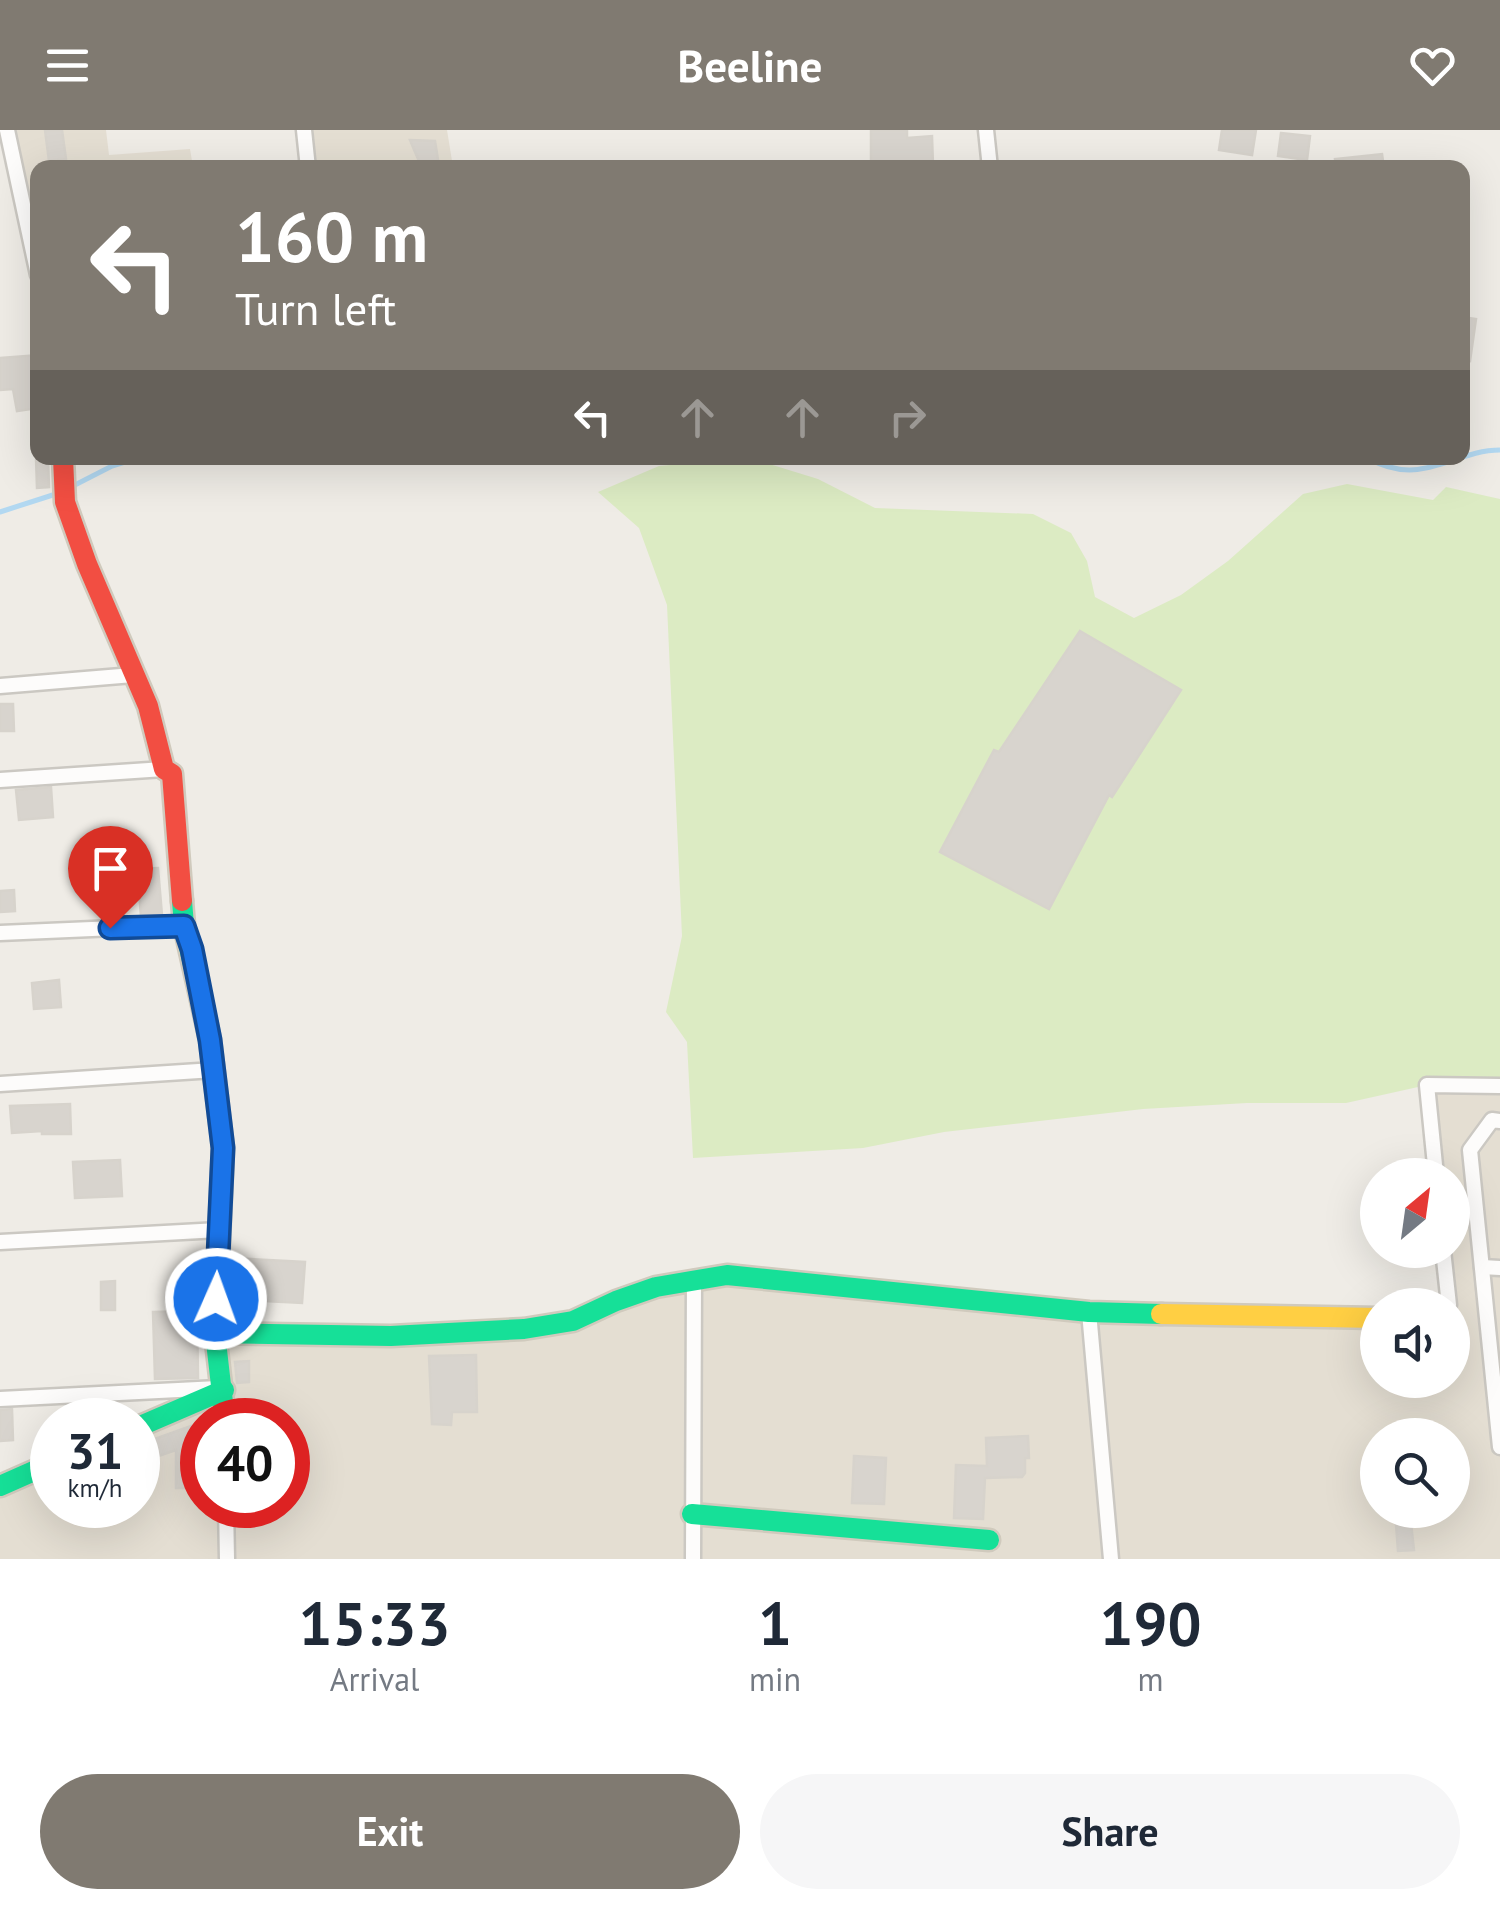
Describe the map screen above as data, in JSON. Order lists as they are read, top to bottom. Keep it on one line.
{"north":"top right","page":{"header":"Beeline","turn":["160 m","Turn left"],"speed":"31 km/h","limit":"40","eta":["15:33","Arrival","1","min","190","m"],"buttons":["Exit","Share"]}}
